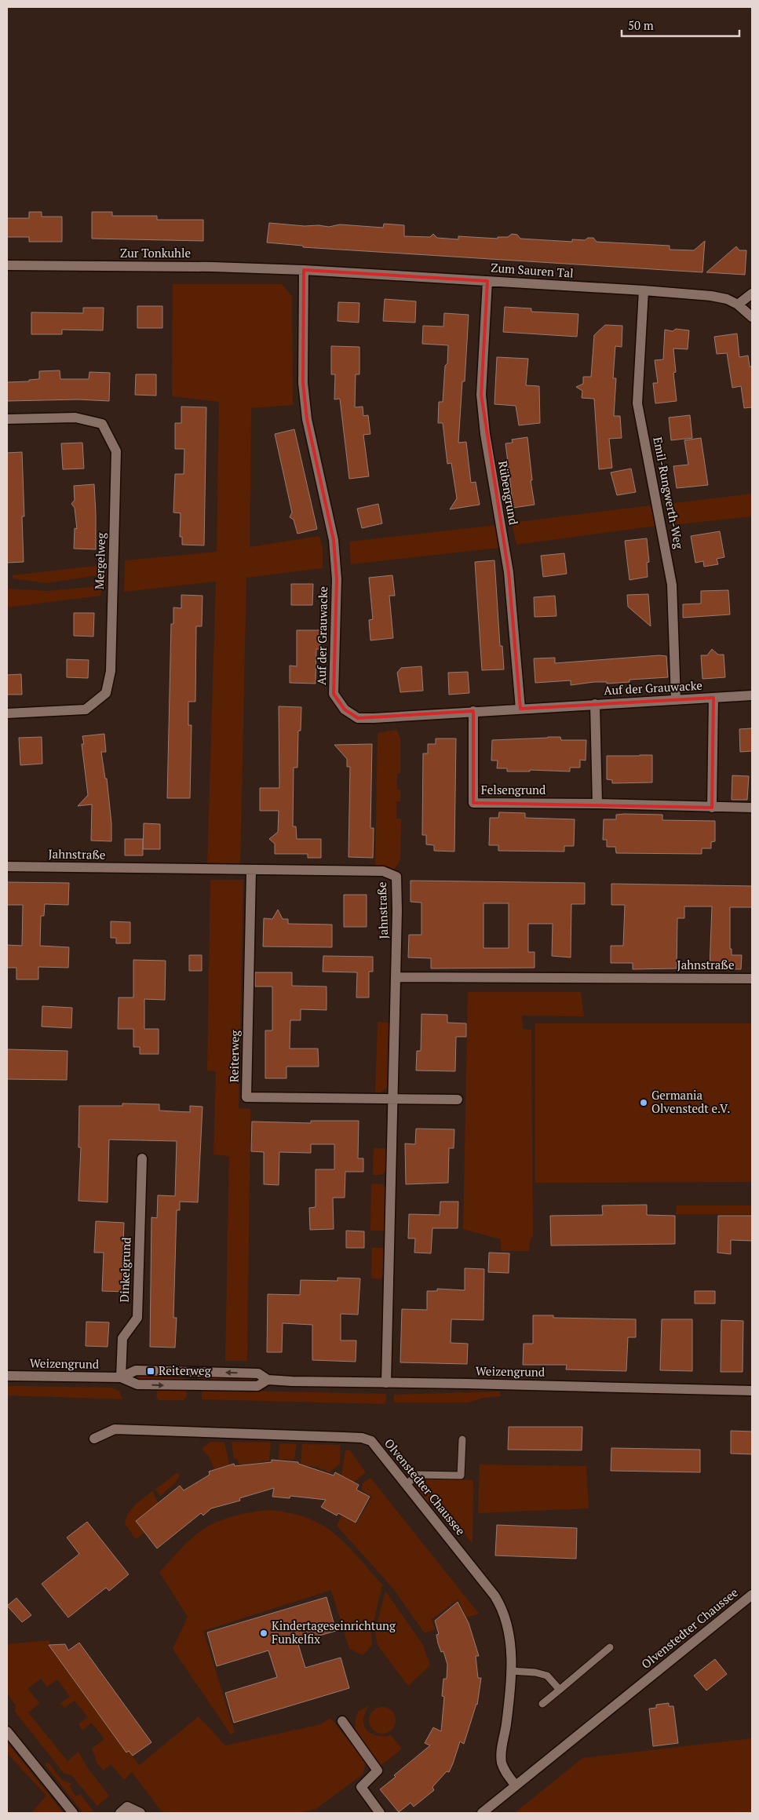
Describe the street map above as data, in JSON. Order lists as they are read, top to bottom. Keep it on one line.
{"streets":{"street":["Zur Tonkuhle","Zum Sauren Tal","Rübengrund","Emil-Rungwerth-Weg","Mergelweg","Auf der Grauwacke","Felsengrund","Jahnstraße","Reiterweg","Dinkelgrund","Weizengrund","Olvenstedter Chaussee"]},"crossings":[["Zur Tonkuhle","Zum Sauren Tal"],["Zur Tonkuhle","Auf der Grauwacke"],["Zum Sauren Tal","Rübengrund"],["Zum Sauren Tal","Emil-Rungwerth-Weg"],["Zum Sauren Tal","Auf der Grauwacke"],["Rübengrund","Auf der Grauwacke"],["Emil-Rungwerth-Weg","Auf der Grauwacke"],["Auf der Grauwacke","Felsengrund"],["Jahnstraße","Reiterweg"],["Dinkelgrund","Weizengrund"]],"places":{"other":["Germania Olvenstedt e.V.","Kindertageseinrichtung Funkelfix"],"transit":["Reiterweg"]},"scale_bar":"50 m"}
